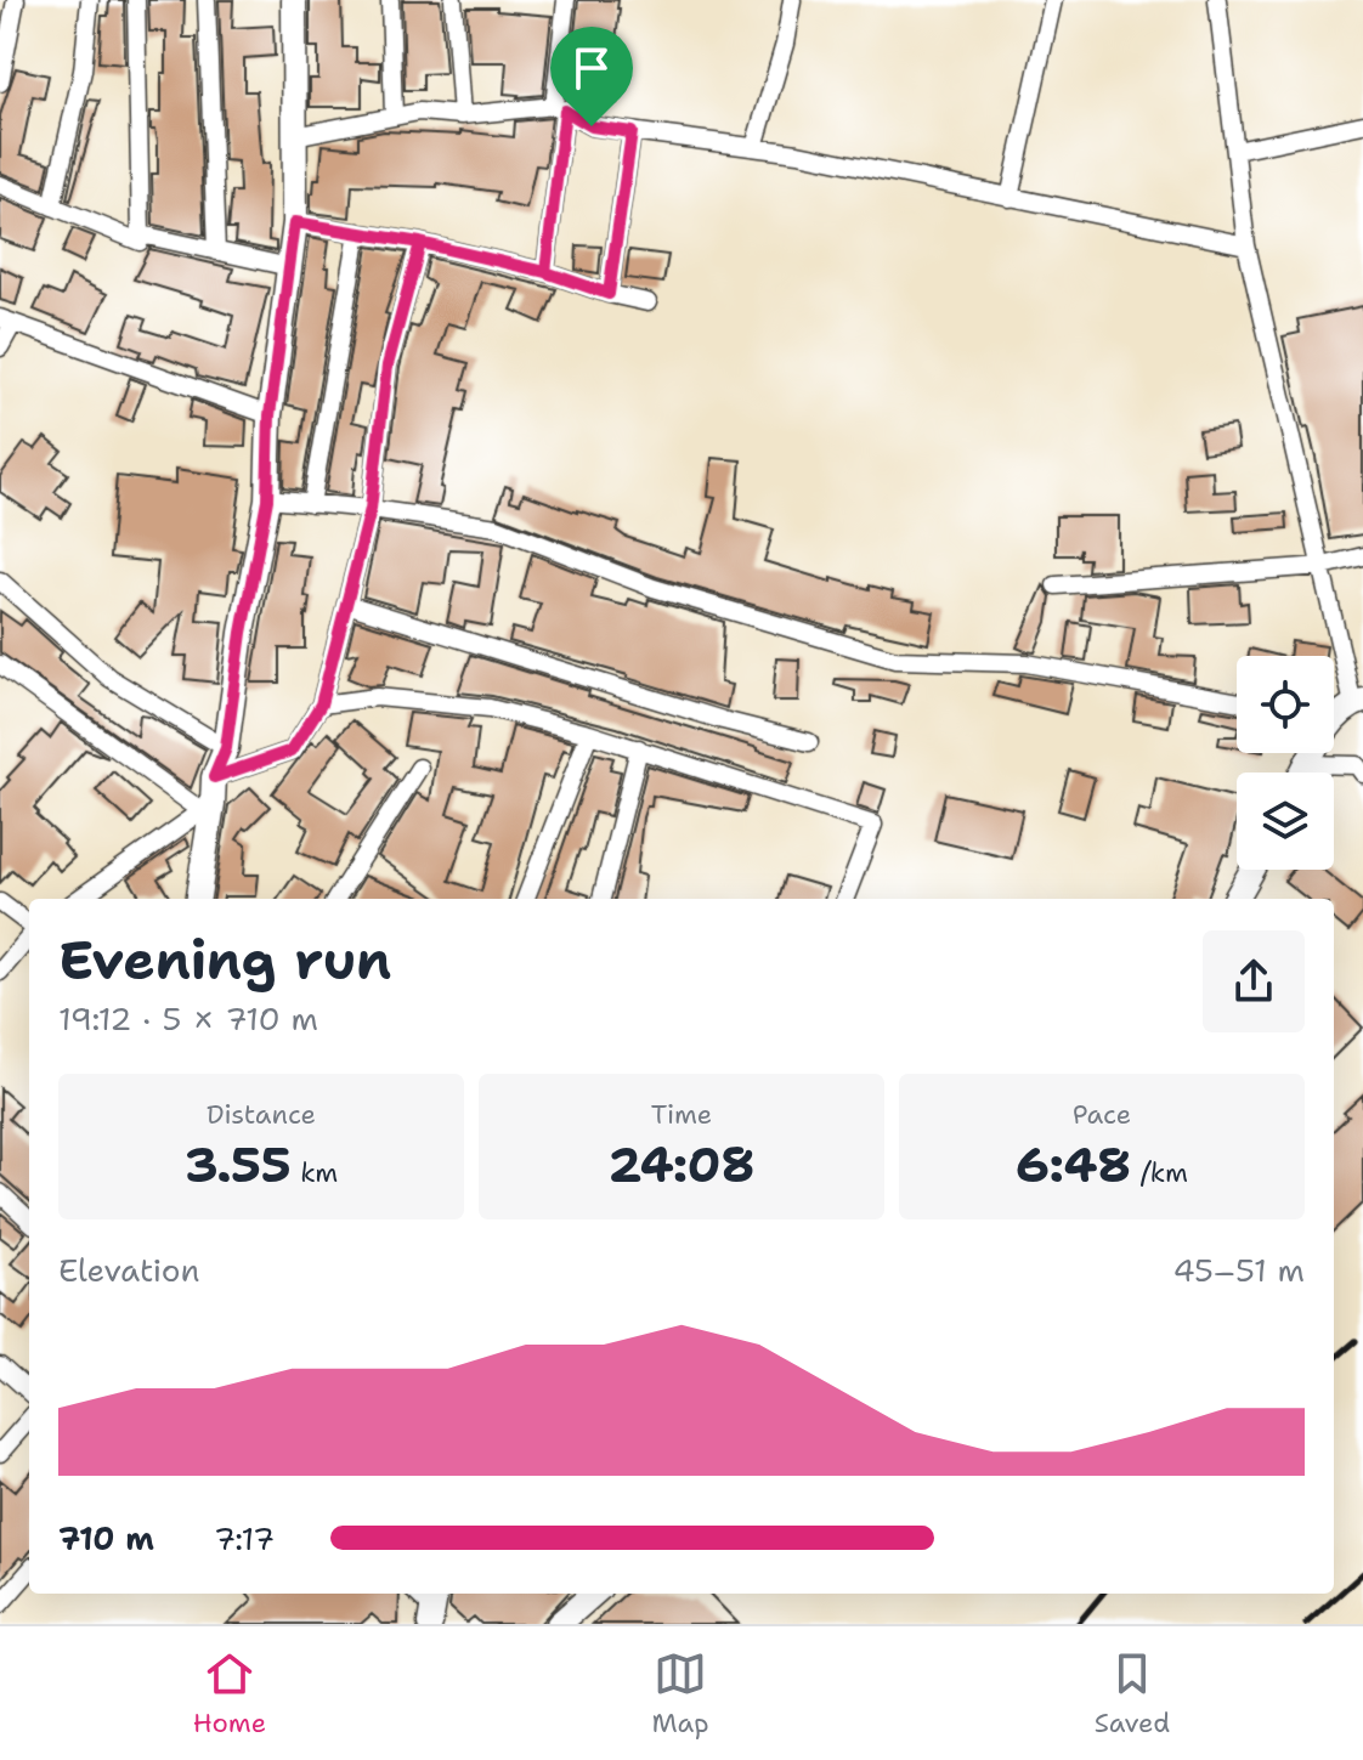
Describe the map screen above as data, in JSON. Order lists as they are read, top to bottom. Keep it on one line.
{"page":{"heading":["Evening run","19:12 · 5 × 710 m"],"stats":[["Distance","3.55 km"],["Time","24:08"],["Pace","6:48 /km"]],"chart":["Elevation","45–51 m"],"list":[{"name":"710 m","note":"7:17"}],"tabs":["Home","Map","Saved"]}}
